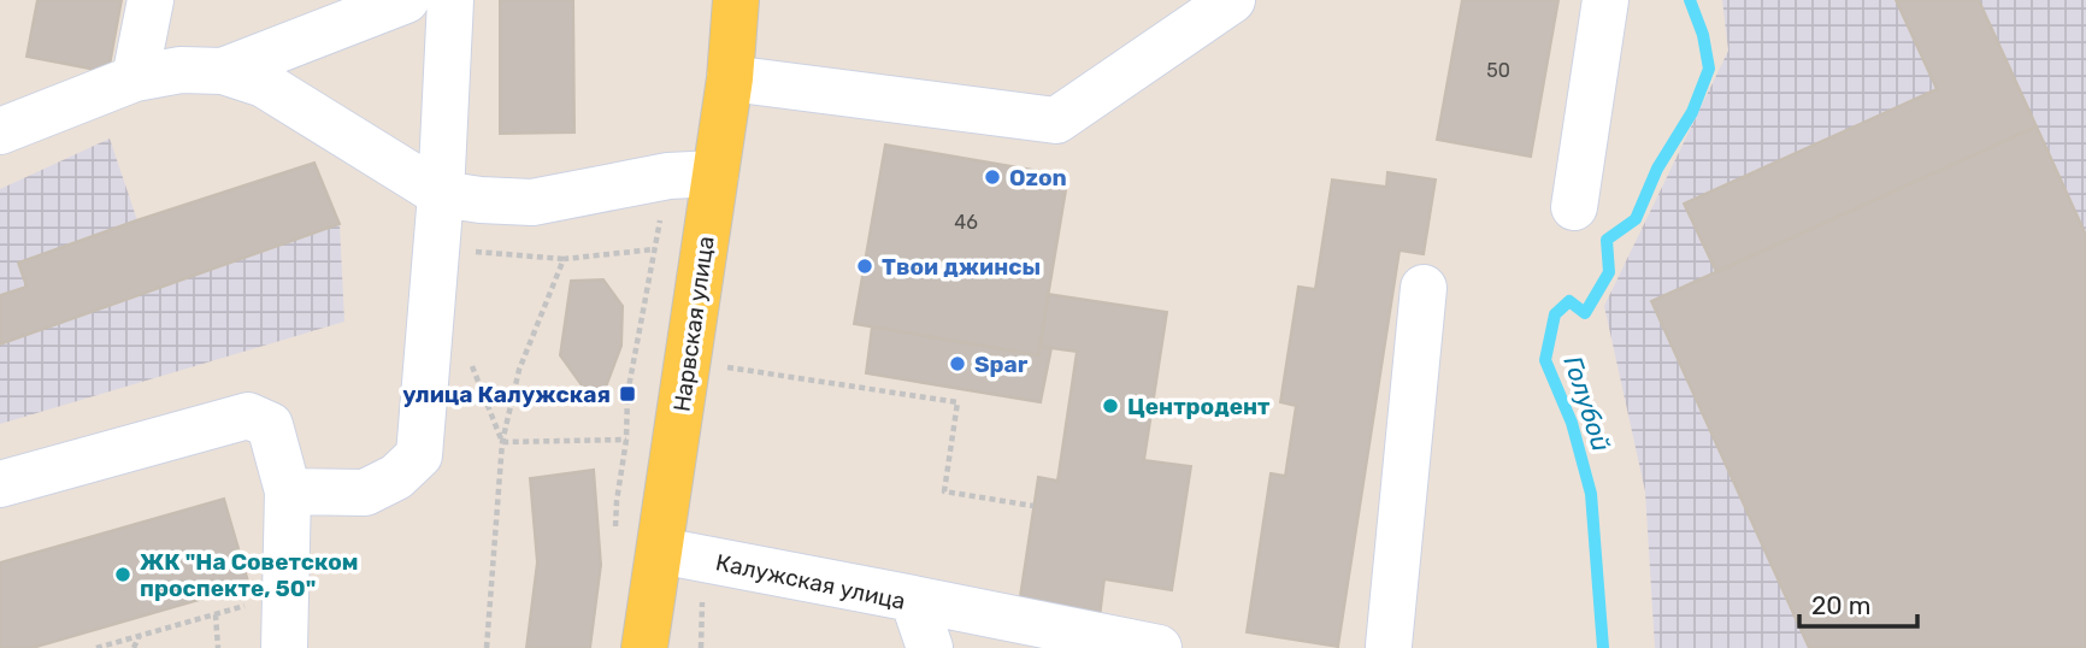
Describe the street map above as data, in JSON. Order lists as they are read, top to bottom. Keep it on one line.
{"streets":{"main road":["Нарвская улица"],"street":["Калужская улица"]},"crossings":[["Нарвская улица","Калужская улица"]],"water":["Голубой"],"places":{"other":["Ozon","Твои джинсы","Spar","Центродент","ЖК \"На Советском проспекте, 50\""],"transit":["улица Калужская"]},"house_numbers":["50","46"],"scale_bar":"20 m"}
